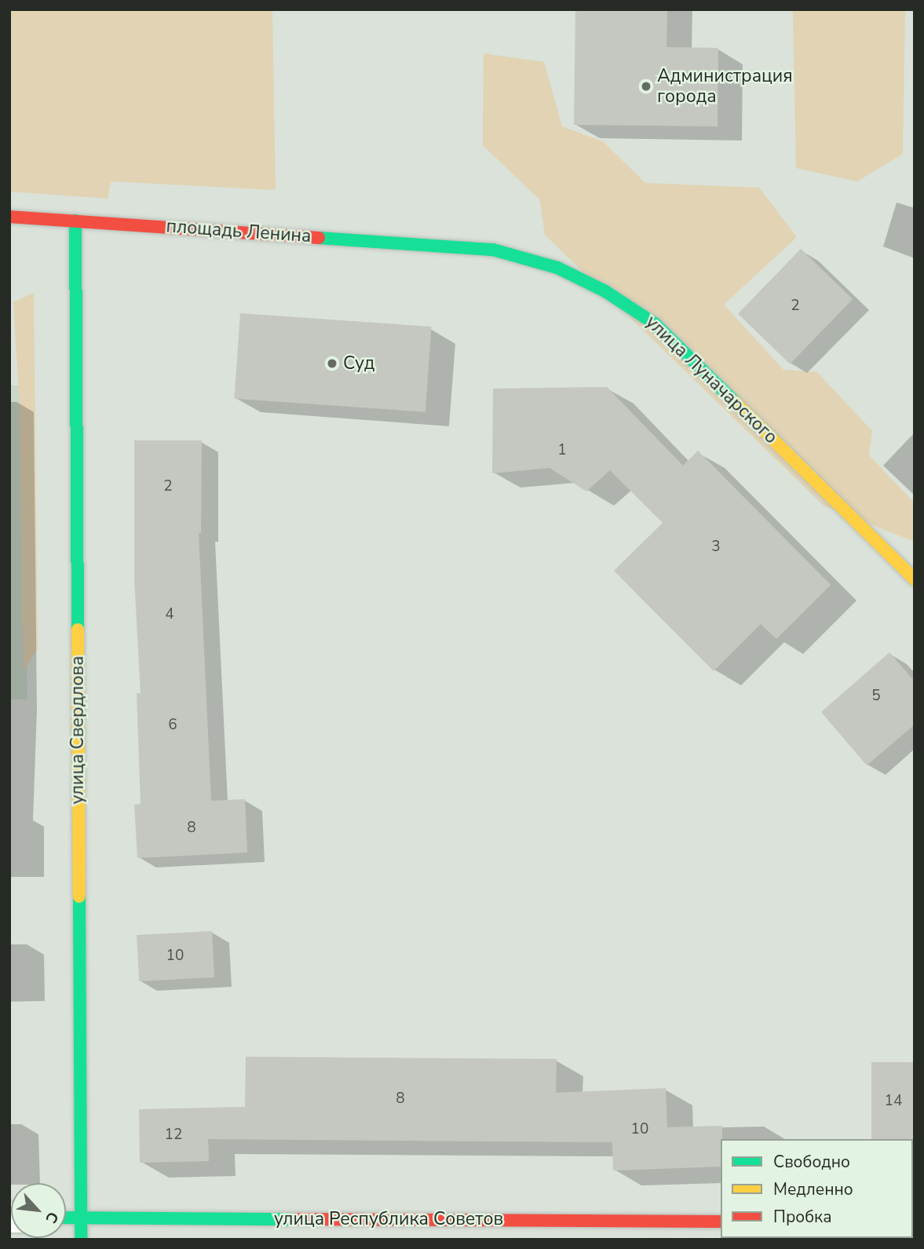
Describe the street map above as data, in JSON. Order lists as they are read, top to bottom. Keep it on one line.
{"streets":{"street":["площадь Ленина","улица Луначарского","улица Свердлова","улица Республика Советов"]},"crossings":[["площадь Ленина","улица Луначарского"],["площадь Ленина","улица Свердлова"],["улица Свердлова","улица Республика Советов"]],"places":["Администрация города","Суд"],"house_numbers":["2","1","2","3","4","5","6","8","10","8","14","10","12"],"legend":["Свободно","Медленно","Пробка"],"north":"bottom right"}
